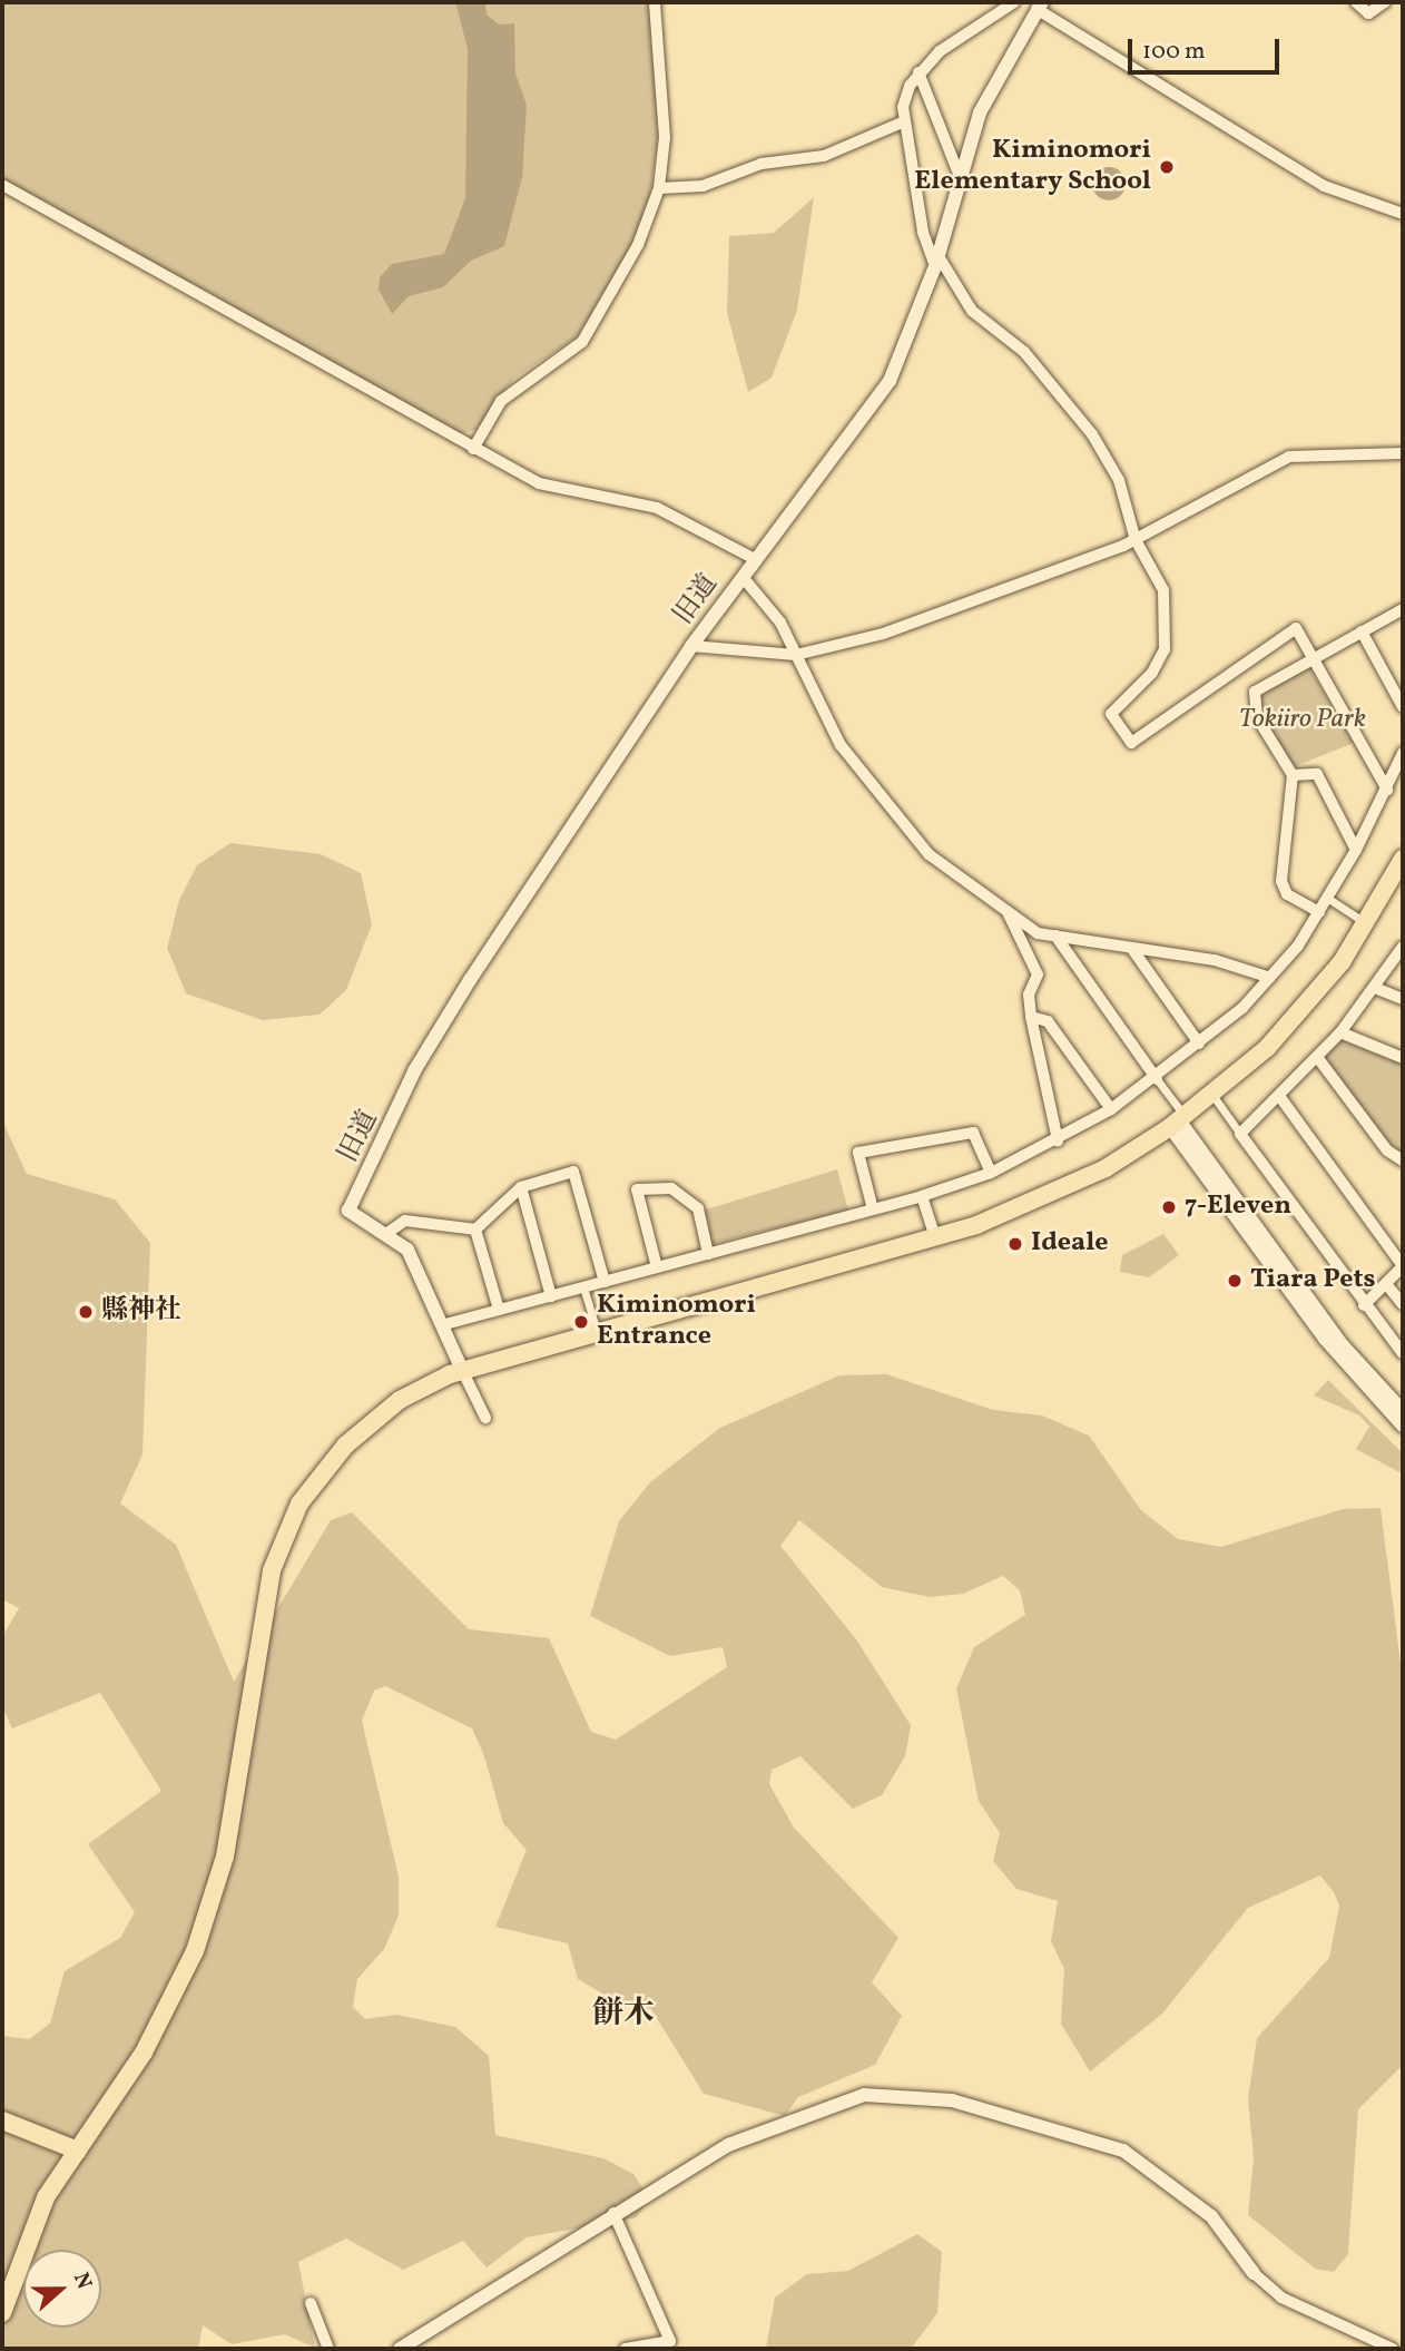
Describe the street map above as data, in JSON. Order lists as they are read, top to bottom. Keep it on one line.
{"streets":{"street":["旧道"]},"districts":["餅木"],"parks":["Tokiiro Park"],"places":["Kiminomori Elementary School","7-Eleven","Ideale","Tiara Pets","縣神社","Kiminomori Entrance"],"scale_bar":"100 m","north":"right"}
